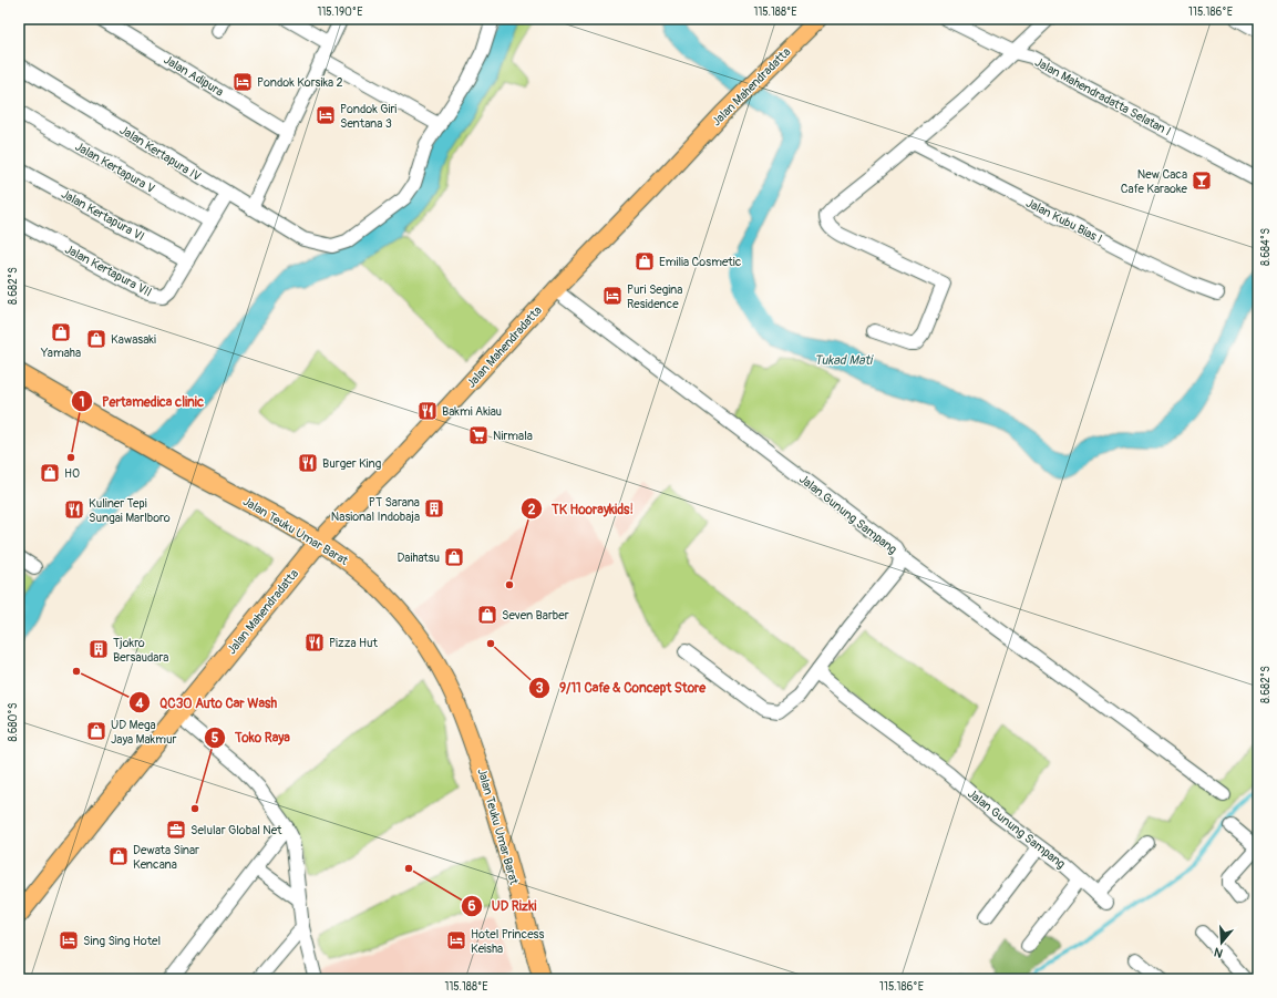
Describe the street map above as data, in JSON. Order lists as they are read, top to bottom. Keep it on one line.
{"streets":{"highway":["Jalan Mahendradatta","Jalan Teuku Umar Barat"],"street":["Jalan Adipura","Jalan Mahendradatta Selatan I","Jalan Kertapura IV","Jalan Kertapura V","Jalan Kertapura VI","Jalan Kubu Bias I","Jalan Kertapura VII","Jalan Gunung Sampang"]},"crossings":[["Jalan Mahendradatta","Jalan Gunung Sampang"],["Jalan Mahendradatta","Jalan Teuku Umar Barat"],["Jalan Kertapura IV","Jalan Kertapura VII"],["Jalan Kertapura V","Jalan Kertapura VII"],["Jalan Kertapura VI","Jalan Kertapura VII"]],"water":["Tukad Mati"],"places":{"hotel":["Pondok Korsika 2","Pondok Giri Sentana 3","Puri Segina Residence","Sing Sing Hotel","Hotel Princess Keisha"],"bar":["New Caca Cafe Karaoke"],"shop":["Emilia Cosmetic","Yamaha","Kawasaki","HO","Daihatsu","Seven Barber","UD Mega Jaya Makmur","Dewata Sinar Kencana"],"restaurant":["Bakmi Akiau","Burger King","Kuliner Tepi Sungai Marlboro","Pizza Hut"],"supermarket":["Nirmala"],"other":["Pertamedica clinic","TK Hooraykids!","9/11 Cafe & Concept Store","QC30 Auto Car Wash","Toko Raya","UD Rizki"],"building":["PT Sarana Nasional Indobaja","Tjokro Bersaudara"],"office":["Selular Global Net"]},"north":"bottom","coordinates":["115.190°E","115.188°E","115.186°E","8.684°S","8.682°S","8.680°S"]}
